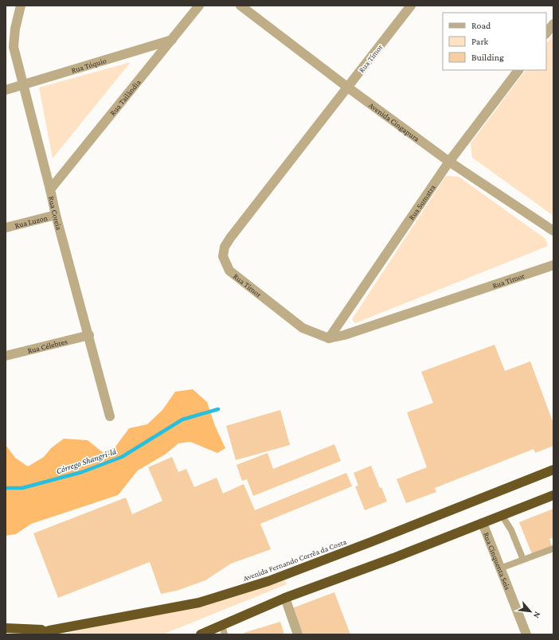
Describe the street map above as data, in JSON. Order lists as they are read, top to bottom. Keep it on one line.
{"streets":{"highway":["Avenida Fernando Corrêa da Costa"],"street":["Rua Timor","Rua Tóquio","Rua Tailândia","Avenida Cingapura","Rua Sumatra","Rua Coreia","Rua Luzon","Rua Célebres","Rua Cinquenta Seis"]},"crossings":[["Rua Timor","Avenida Cingapura"],["Rua Timor","Rua Sumatra"],["Rua Tóquio","Rua Tailândia"],["Rua Tóquio","Rua Coreia"],["Rua Tailândia","Rua Coreia"],["Avenida Cingapura","Rua Sumatra"],["Rua Coreia","Rua Luzon"],["Rua Coreia","Rua Célebres"]],"water":["Córrego Shangri-lá"],"legend":["Road","Park","Building"],"north":"bottom right"}
